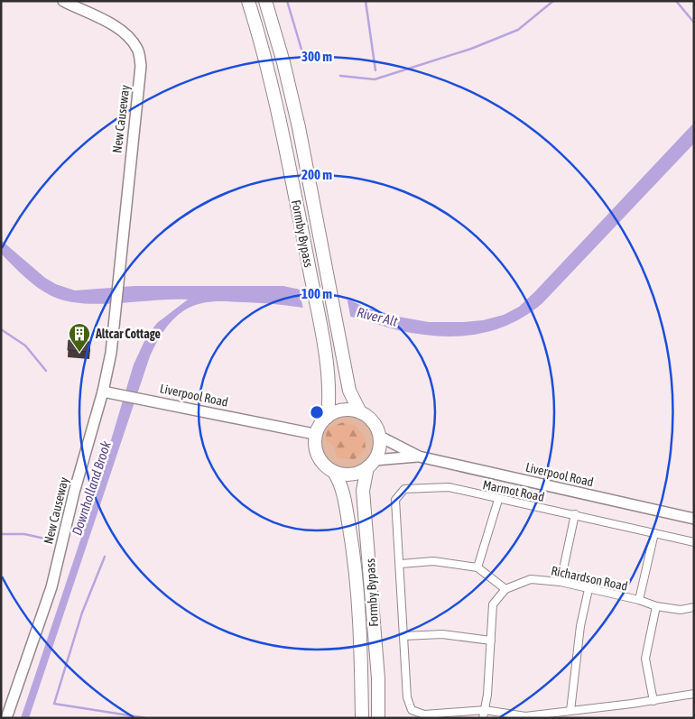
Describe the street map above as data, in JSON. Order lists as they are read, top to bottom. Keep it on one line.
{"streets":{"highway":["Formby Bypass"],"street":["New Causeway","Liverpool Road","Marmot Road","Richardson Road"]},"crossings":[["New Causeway","Liverpool Road"],["Formby Bypass","Liverpool Road"]],"water":["River Alt","Downholland Brook"],"places":{"building":["Altcar Cottage"]},"rings":["300 m","200 m","100 m"]}
